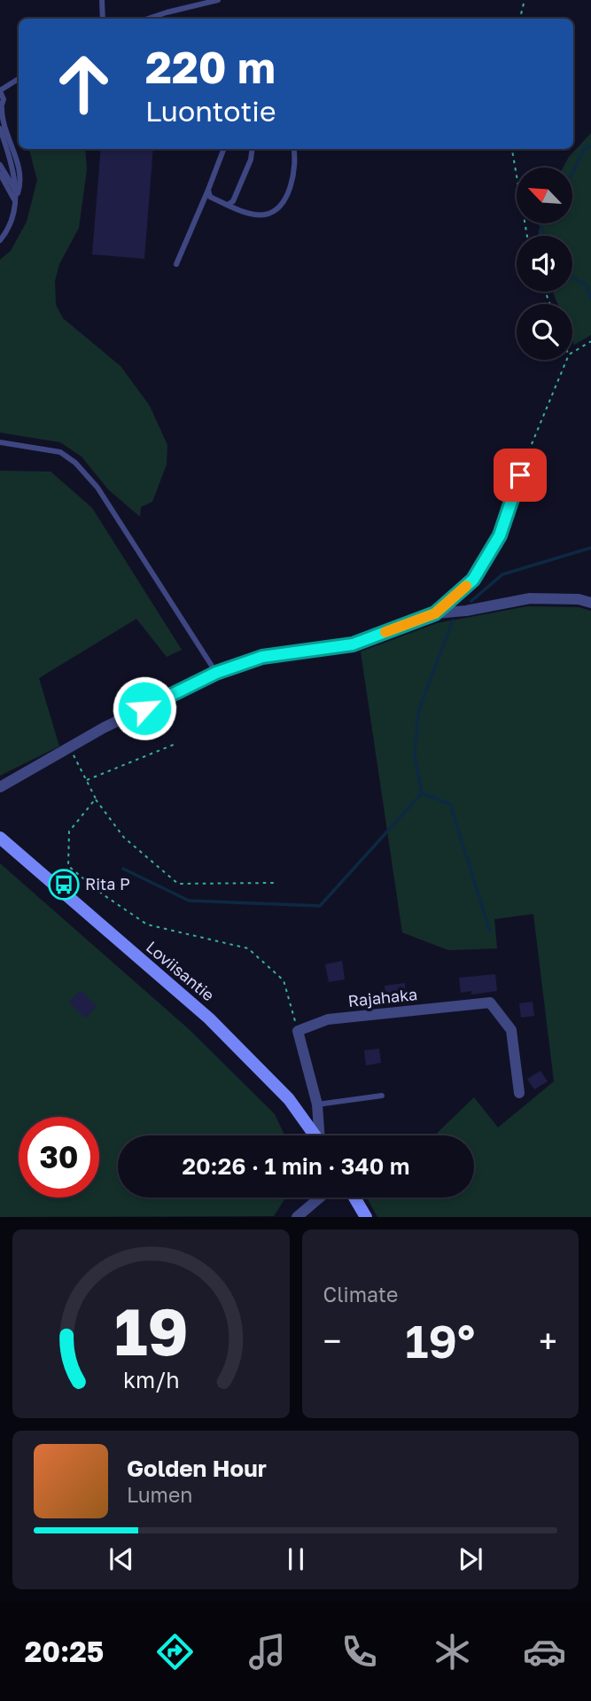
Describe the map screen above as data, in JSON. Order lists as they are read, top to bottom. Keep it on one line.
{"streets":{"main road":["Loviisantie"],"street":["Rajahaka"]},"places":{"bus stop":["Rita P"]},"north":"top left","page":{"turn":["220 m","Luontotie"],"limit":"30","trip":"20:26 · 1 min · 340 m","tile":"Climate","heat":["−","19°","+"],"song":["Golden Hour","Lumen"],"tabs":"20:25","gauge":["19","km/h"]}}
